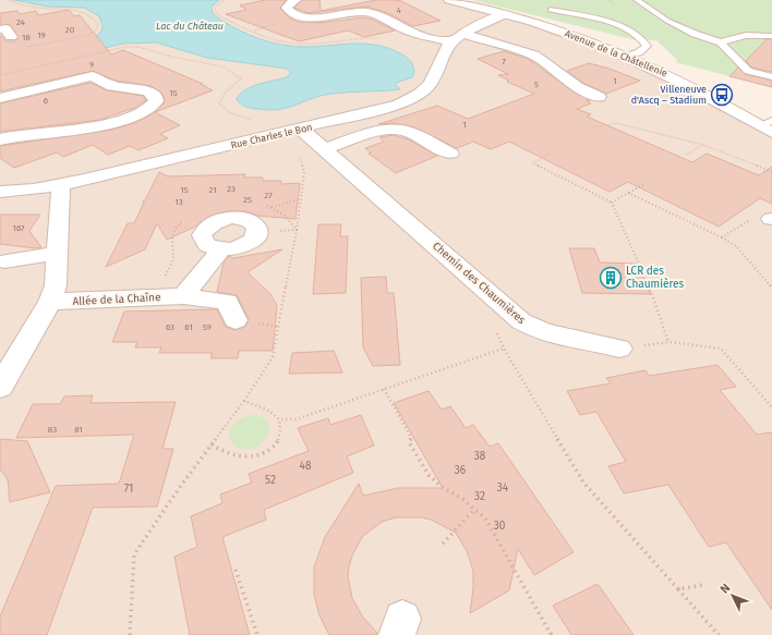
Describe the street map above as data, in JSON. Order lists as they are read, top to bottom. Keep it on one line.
{"streets":{"street":["Avenue de la Châtellenie","Rue Charles le Bon","Chemin des Chaumières","Allée de la Chaîne"]},"crossings":[["Rue Charles le Bon","Chemin des Chaumières"]],"water":["Lac du Château"],"places":{"bus stop":["Villeneuve d'Ascq – Stadium"],"building":["LCR des Chaumières"]},"house_numbers":["4","24","20","19","18","7","9","1","5","15","6","1","23","15","21","27","25","13","167","63","61","59","83","81","38","48","36","52","34","71","32","30"],"north":"top left"}
